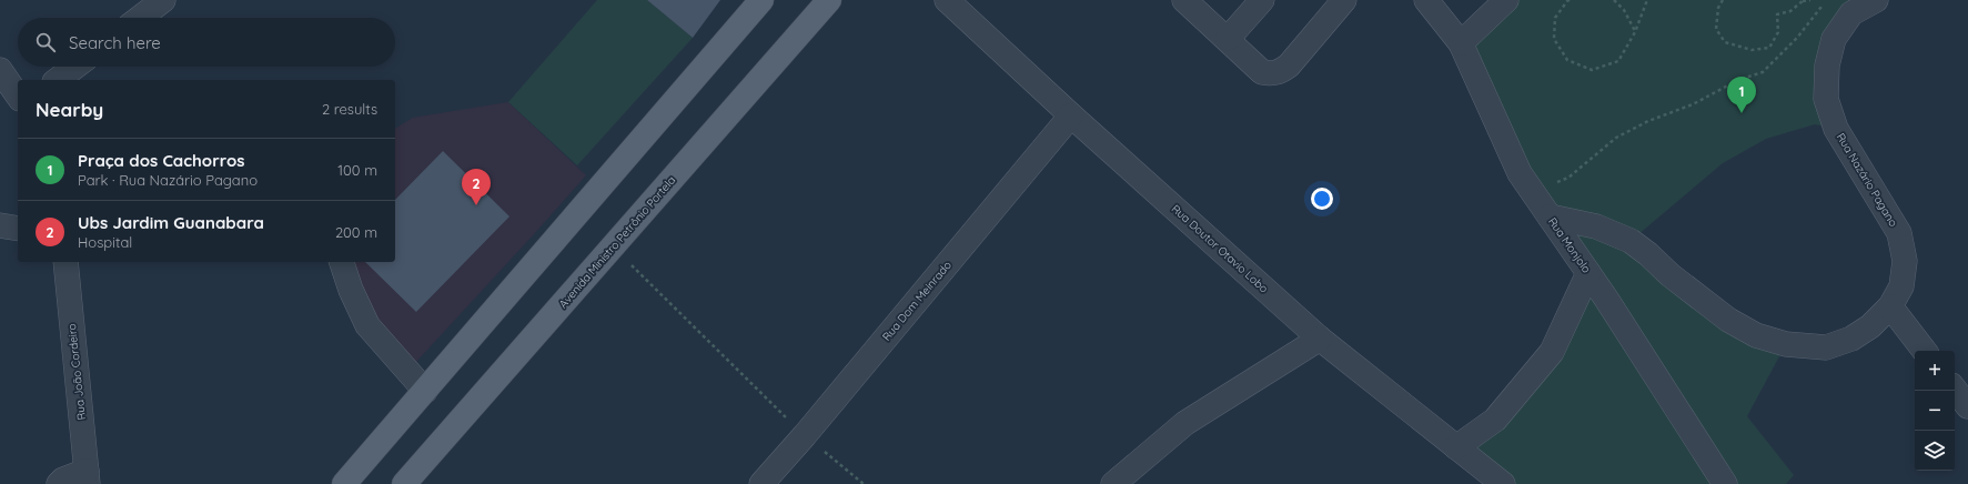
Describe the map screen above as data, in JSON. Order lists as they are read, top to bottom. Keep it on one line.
{"streets":{"main road":["Avenida Ministro Petrônio Portela"],"street":["Rua Nazário Pagano","Rua Monjolo","Rua Doutor Otavio Lobo","Rua Dom Meinrado","Rua João Cordeiro"]},"crossings":[["Rua Nazário Pagano","Rua Monjolo"],["Rua Doutor Otavio Lobo","Rua Dom Meinrado"]],"page":{"search":"Search here","pins":["1","2"],"heading":["Nearby","2 results"],"list":[{"mark":"1","name":"Praça dos Cachorros","note":"Park · Rua Nazário Pagano","value":"100 m"},{"mark":"2","name":"Ubs Jardim Guanabara","note":"Hospital","value":"200 m"}],"map_buttons":["+","−"]}}
